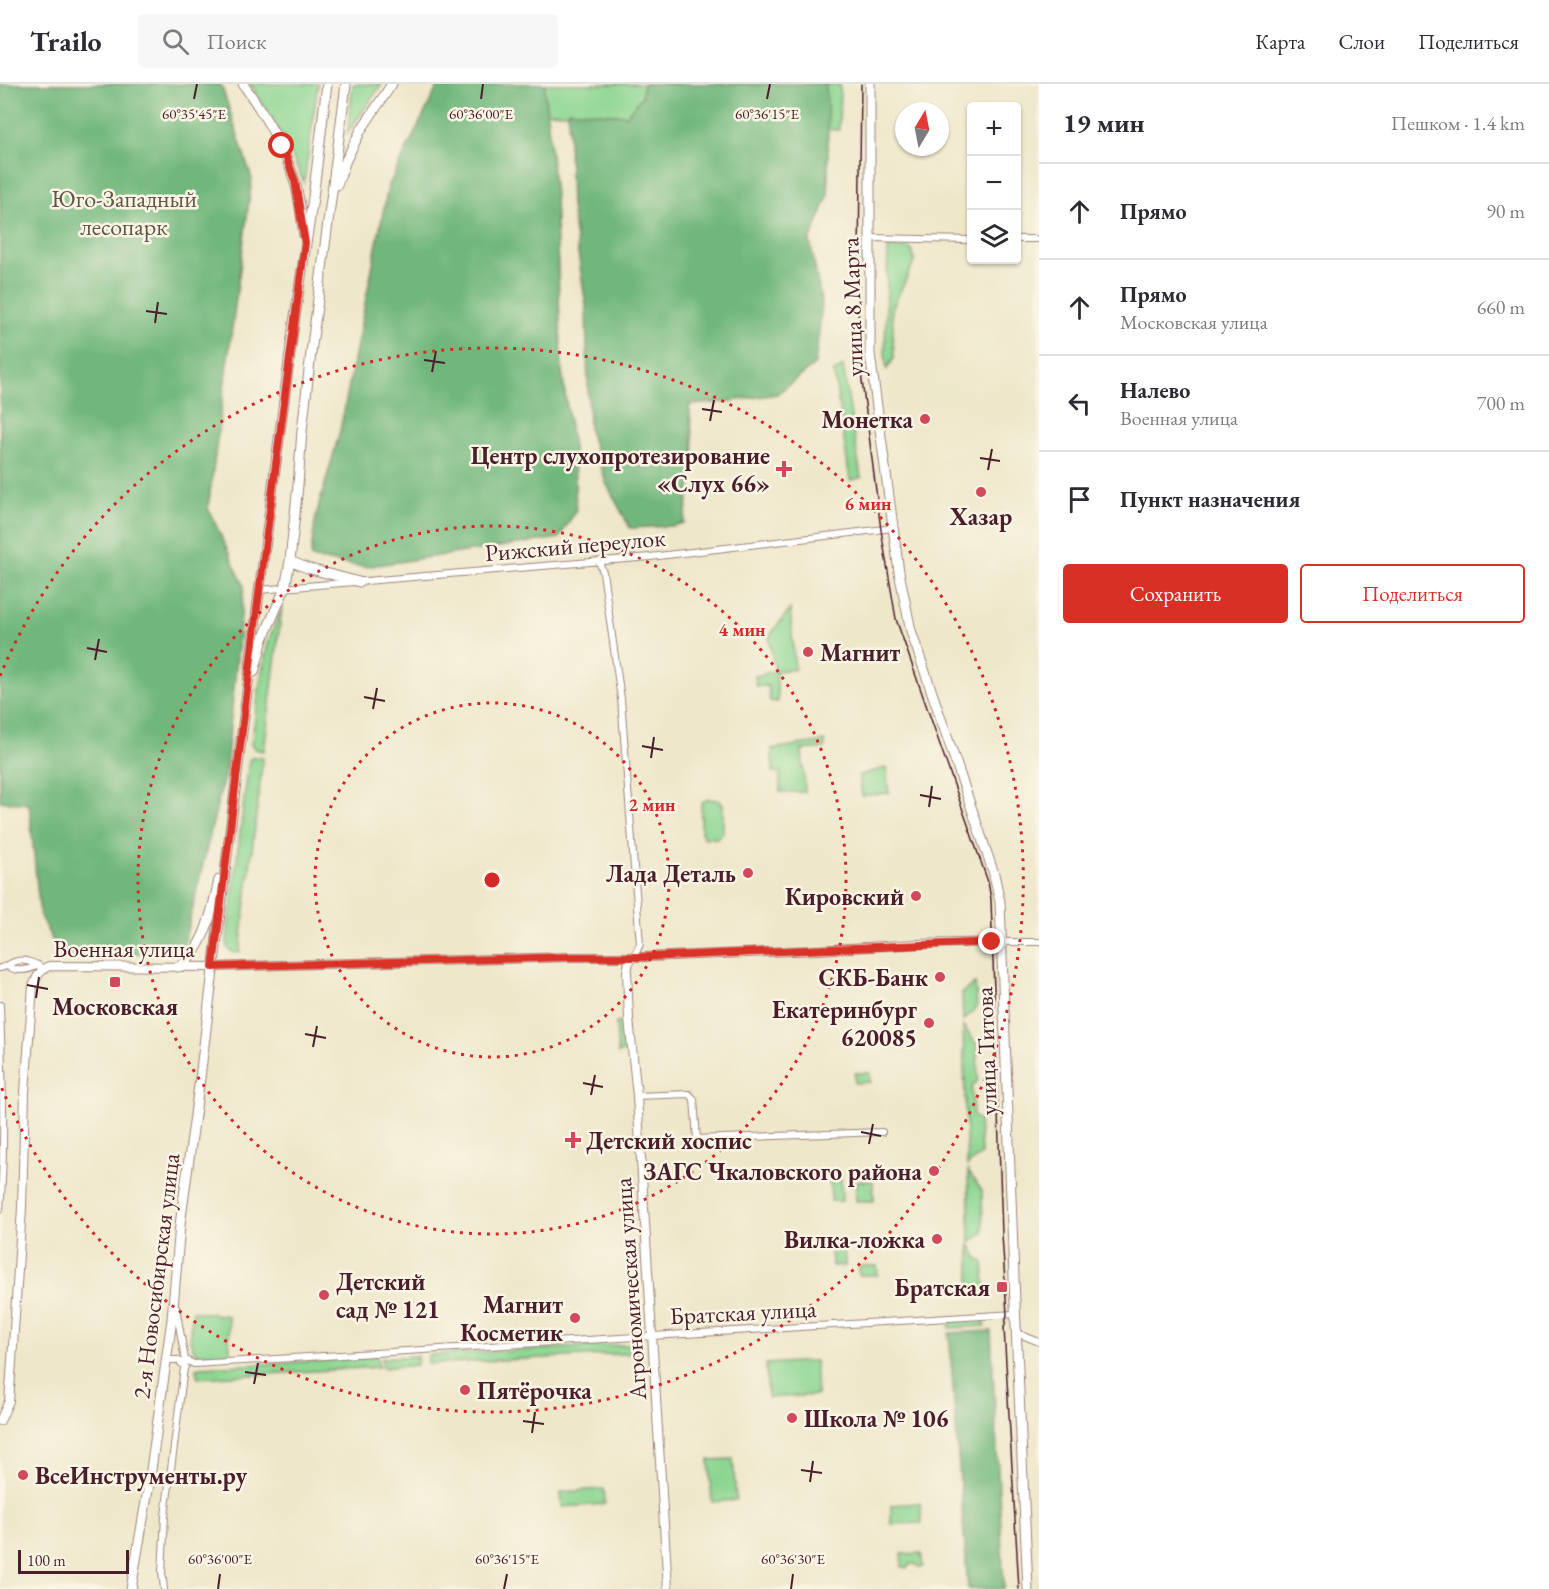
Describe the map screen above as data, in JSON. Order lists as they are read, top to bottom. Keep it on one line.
{"streets":{"main road":["улица 8 Марта","улица Титова","2-я Новосибирская улица"],"street":["Рижский переулок","Военная улица","Агрономическая улица","Братская улица"]},"crossings":[["улица 8 Марта","Рижский переулок"],["улица 8 Марта","улица Титова"],["Рижский переулок","улица Титова"],["Рижский переулок","Агрономическая улица"],["Военная улица","улица Титова"],["Военная улица","2-я Новосибирская улица"],["Военная улица","Агрономическая улица"],["улица Титова","Братская улица"],["2-я Новосибирская улица","Братская улица"],["Агрономическая улица","Братская улица"]],"parks":["Юго-Западный лесопарк"],"places":{"other":["Монетка","Хазар","Магнит","Лада Деталь","Кировский","СКБ-Банк","Екатеринбург 620085","ЗАГС Чкаловского района","Вилка-ложка","Детский сад № 121","Магнит Косметик","Пятёрочка","Школа № 106","ВсеИнструменты.ру"],"health":["Центр слухопротезирование «Слух 66»","Детский хоспис"],"transit":["Московская","Братская"]},"scale_bar":"100 m","north":"top","page":{"header":"Trailo","search":"Поиск","nav":["Карта","Слои","Поделиться"],"heading":["19 мин","Пешком · 1.4 km"],"map_buttons":["+","−"],"list":[["Прямо","90 m"],["Прямо","Московская улица","660 m"],["Налево","Военная улица","700 m"],"Пункт назначения"],"buttons":["Сохранить","Поделиться"],"scale":"100 m"},"coordinates":["60°35'45\"E","60°36'15\"E","60°36'00\"E","60°36'30\"E"],"rings":["6 мин","4 мин","2 мин"]}
